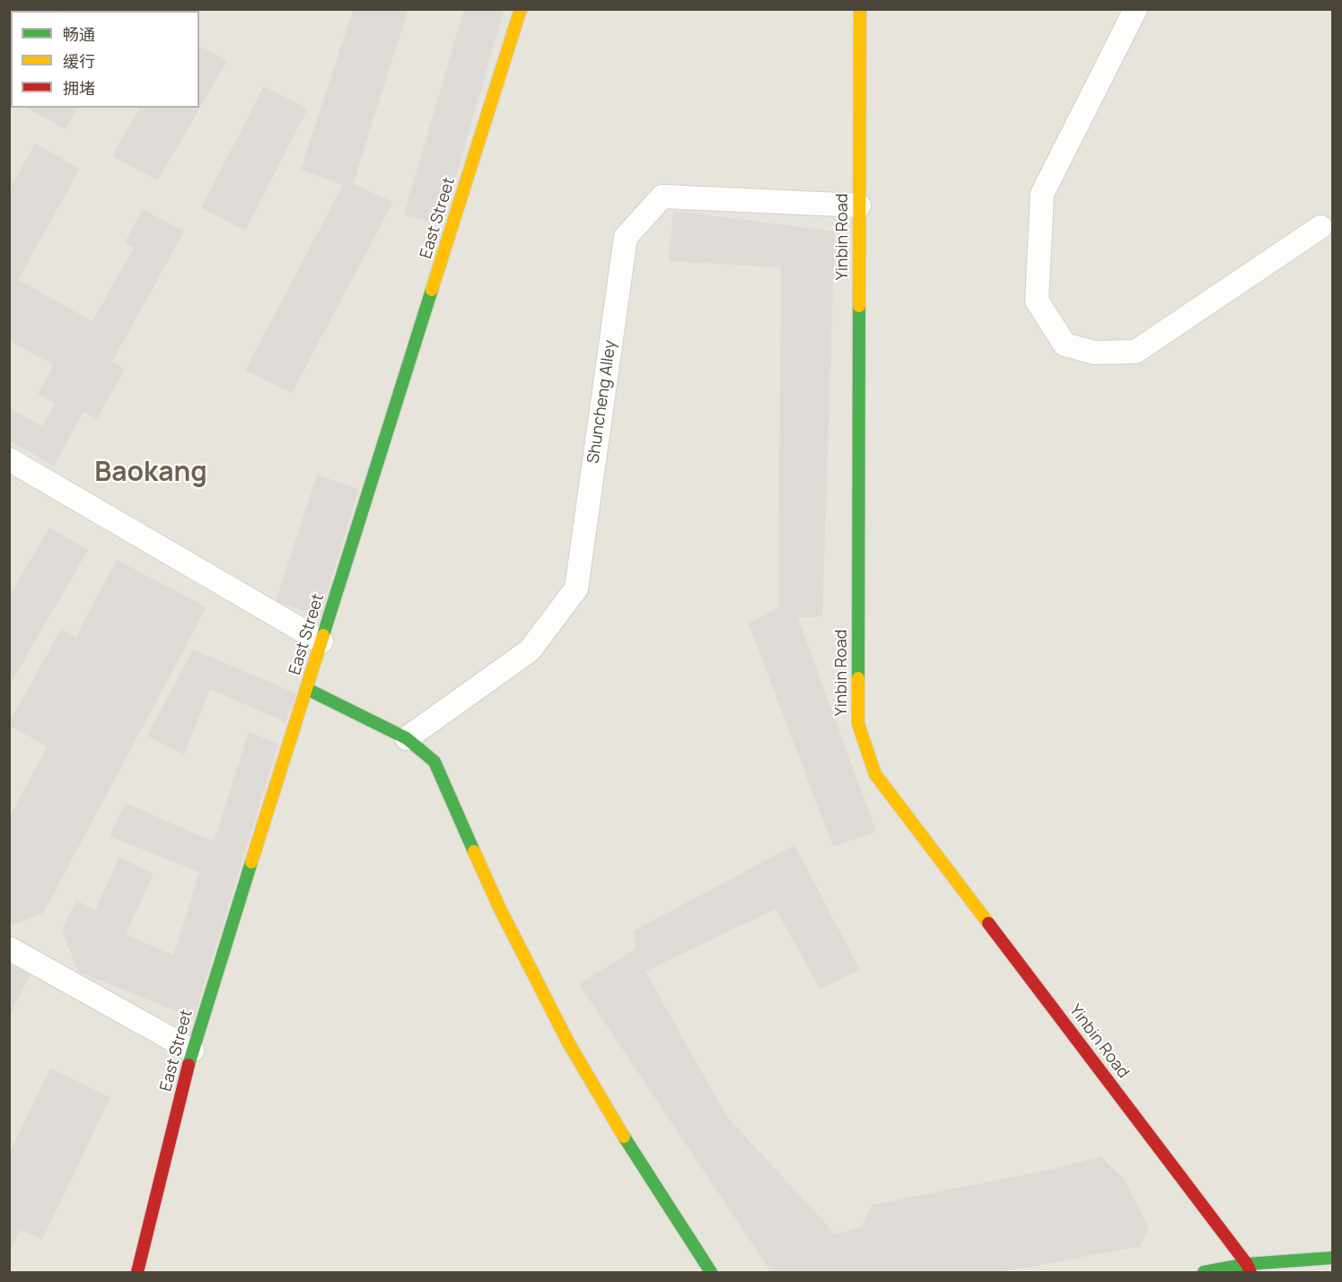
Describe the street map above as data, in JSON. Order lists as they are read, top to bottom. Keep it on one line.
{"streets":{"street":["East Street","Yinbin Road","Shuncheng Alley"]},"crossings":[["Yinbin Road","Shuncheng Alley"]],"districts":["Baokang"],"legend":["畅通","缓行","拥堵"]}
